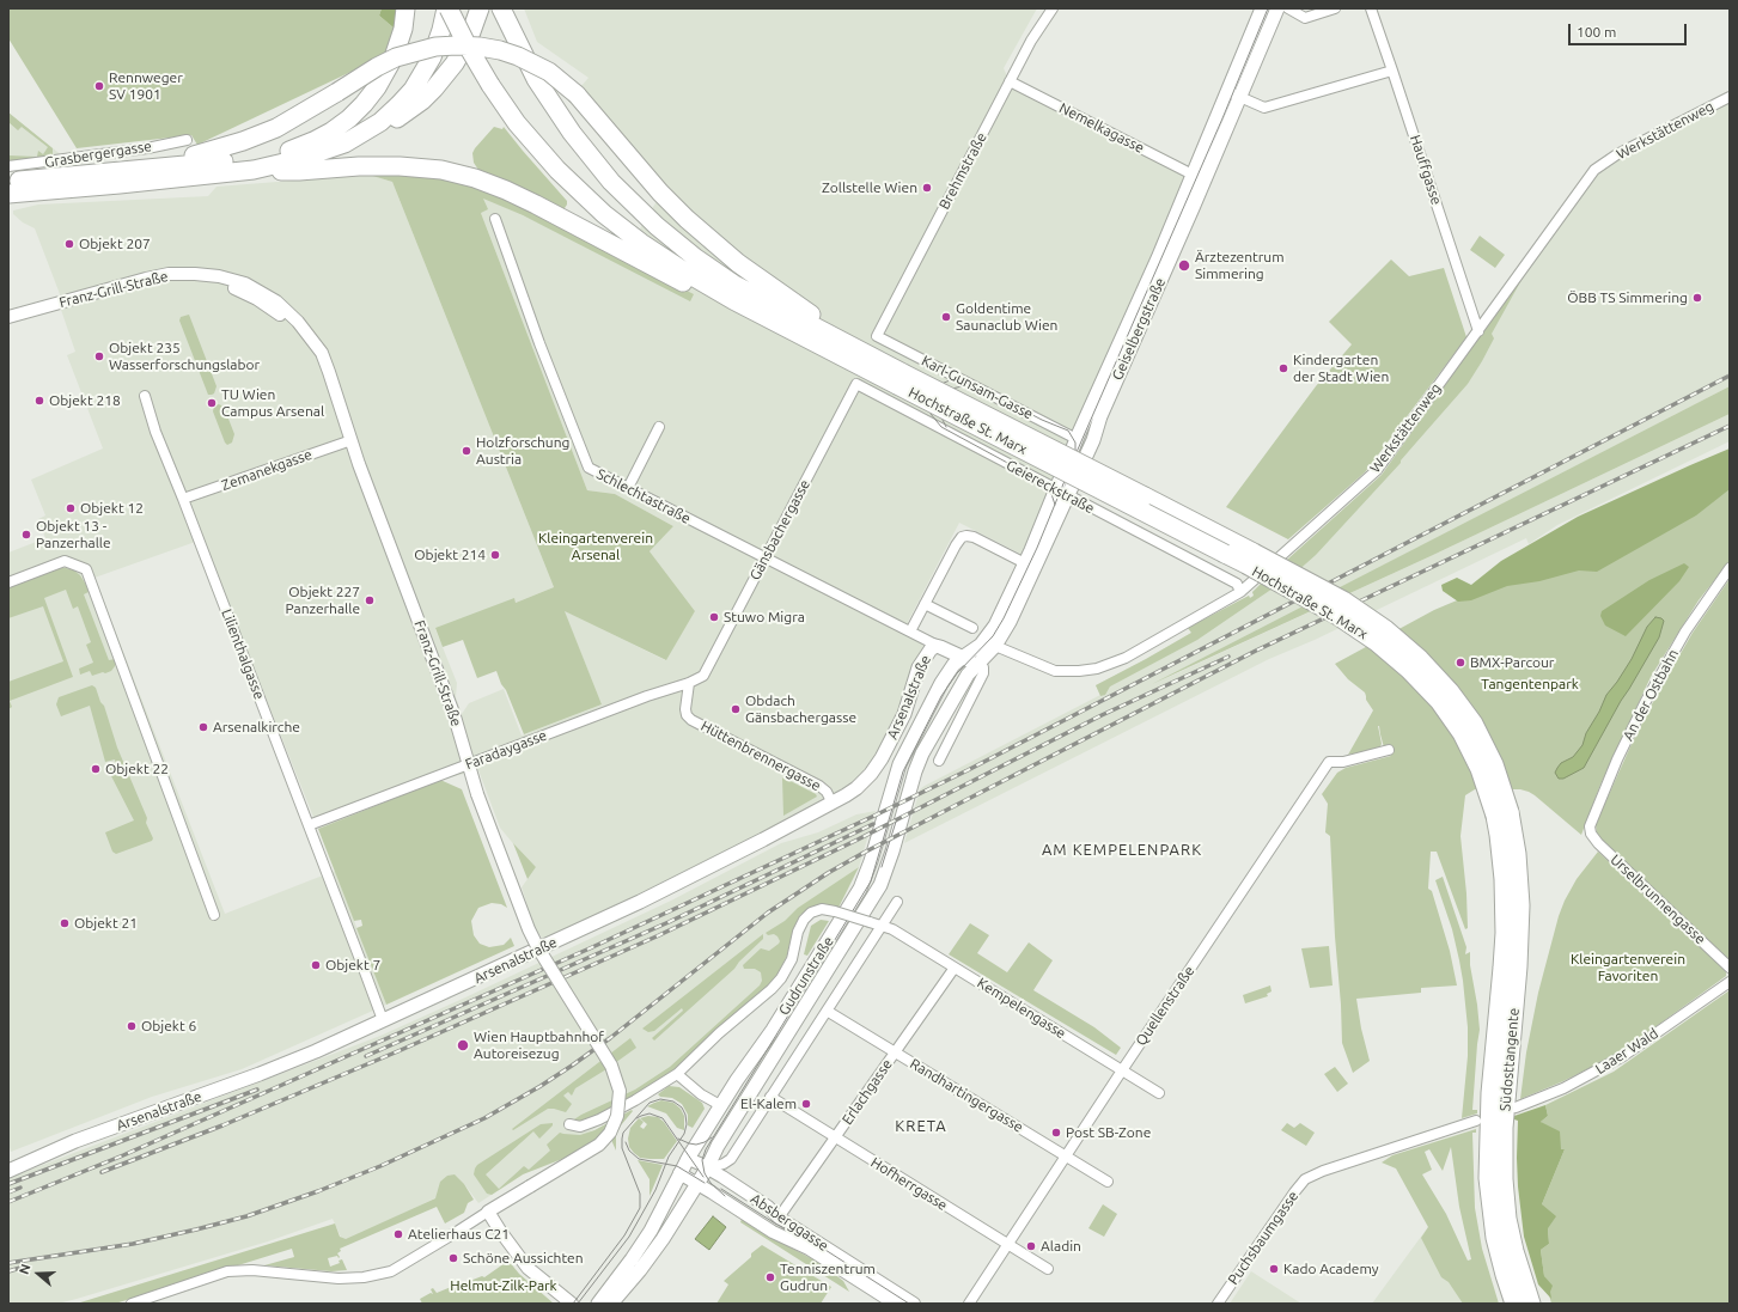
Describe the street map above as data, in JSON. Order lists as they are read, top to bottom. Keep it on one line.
{"streets":{"highway":["Hochstraße St. Marx","Südosttangente"],"main road":["Geiselbergstraße","Arsenalstraße","Gudrunstraße"],"street":["Nemelkagasse","Werkstättenweg","Grasbergergasse","Hauffgasse","Brehmstraße","Franz-Grill-Straße","Karl-Gunsam-Gasse","Zemanekgasse","Geiereckstraße","Schlechtastraße","Gänsbachergasse","Lilienthalgasse","An der Ostbahn","Faradaygasse","Hüttenbrennergasse","Urselbrunnengasse","Quellenstraße","Kempelengasse","Laaer Wald","Erlachgasse","Randhartingergasse","Hofherrgasse","Absberggasse","Puchsbaumgasse"]},"crossings":[["Nemelkagasse","Brehmstraße"],["Nemelkagasse","Geiselbergstraße"],["Werkstättenweg","Hauffgasse"],["Werkstättenweg","Geiselbergstraße"],["Werkstättenweg","Geiereckstraße"],["Werkstättenweg","Gudrunstraße"],["Brehmstraße","Karl-Gunsam-Gasse"],["Franz-Grill-Straße","Zemanekgasse"],["Franz-Grill-Straße","Faradaygasse"],["Geiselbergstraße","Karl-Gunsam-Gasse"],["Geiselbergstraße","Geiereckstraße"],["Geiselbergstraße","Gudrunstraße"],["Hochstraße St. Marx","Südosttangente"],["Zemanekgasse","Lilienthalgasse"],["Geiereckstraße","Gänsbachergasse"],["Schlechtastraße","Gänsbachergasse"],["Schlechtastraße","Arsenalstraße"],["Gänsbachergasse","Faradaygasse"],["Lilienthalgasse","Arsenalstraße"],["Lilienthalgasse","Faradaygasse"],["An der Ostbahn","Urselbrunnengasse"],["Arsenalstraße","Hüttenbrennergasse"],["Faradaygasse","Hüttenbrennergasse"],["Gudrunstraße","Absberggasse"],["Quellenstraße","Kempelengasse"],["Quellenstraße","Randhartingergasse"],["Quellenstraße","Hofherrgasse"],["Kempelengasse","Erlachgasse"],["Erlachgasse","Randhartingergasse"],["Erlachgasse","Hofherrgasse"],["Erlachgasse","Absberggasse"]],"districts":["AM KEMPELENPARK","KRETA"],"parks":["Kleingartenverein Arsenal","Tangentenpark","Kleingartenverein Favoriten","Helmut-Zilk-Park"],"places":["Rennweger SV 1901","Zollstelle Wien","Objekt 207","Ärztezentrum Simmering","ÖBB TS Simmering","Goldentime Saunaclub Wien","Objekt 235 Wasserforschungslabor","Kindergarten der Stadt Wien","Objekt 218","TU Wien Campus Arsenal","Holzforschung Austria","Objekt 12","Objekt 13 - Panzerhalle","Objekt 214","Objekt 227 Panzerhalle","Stuwo Migra","BMX-Parcour","Obdach Gänsbachergasse","Arsenalkirche","Objekt 22","Objekt 21","Objekt 7","Objekt 6","Wien Hauptbahnhof Autoreisezug","El-Kalem","Post SB-Zone","Atelierhaus C21","Aladin","Schöne Aussichten","Kado Academy","Tenniszentrum Gudrun"],"scale_bar":"100 m","north":"left"}
